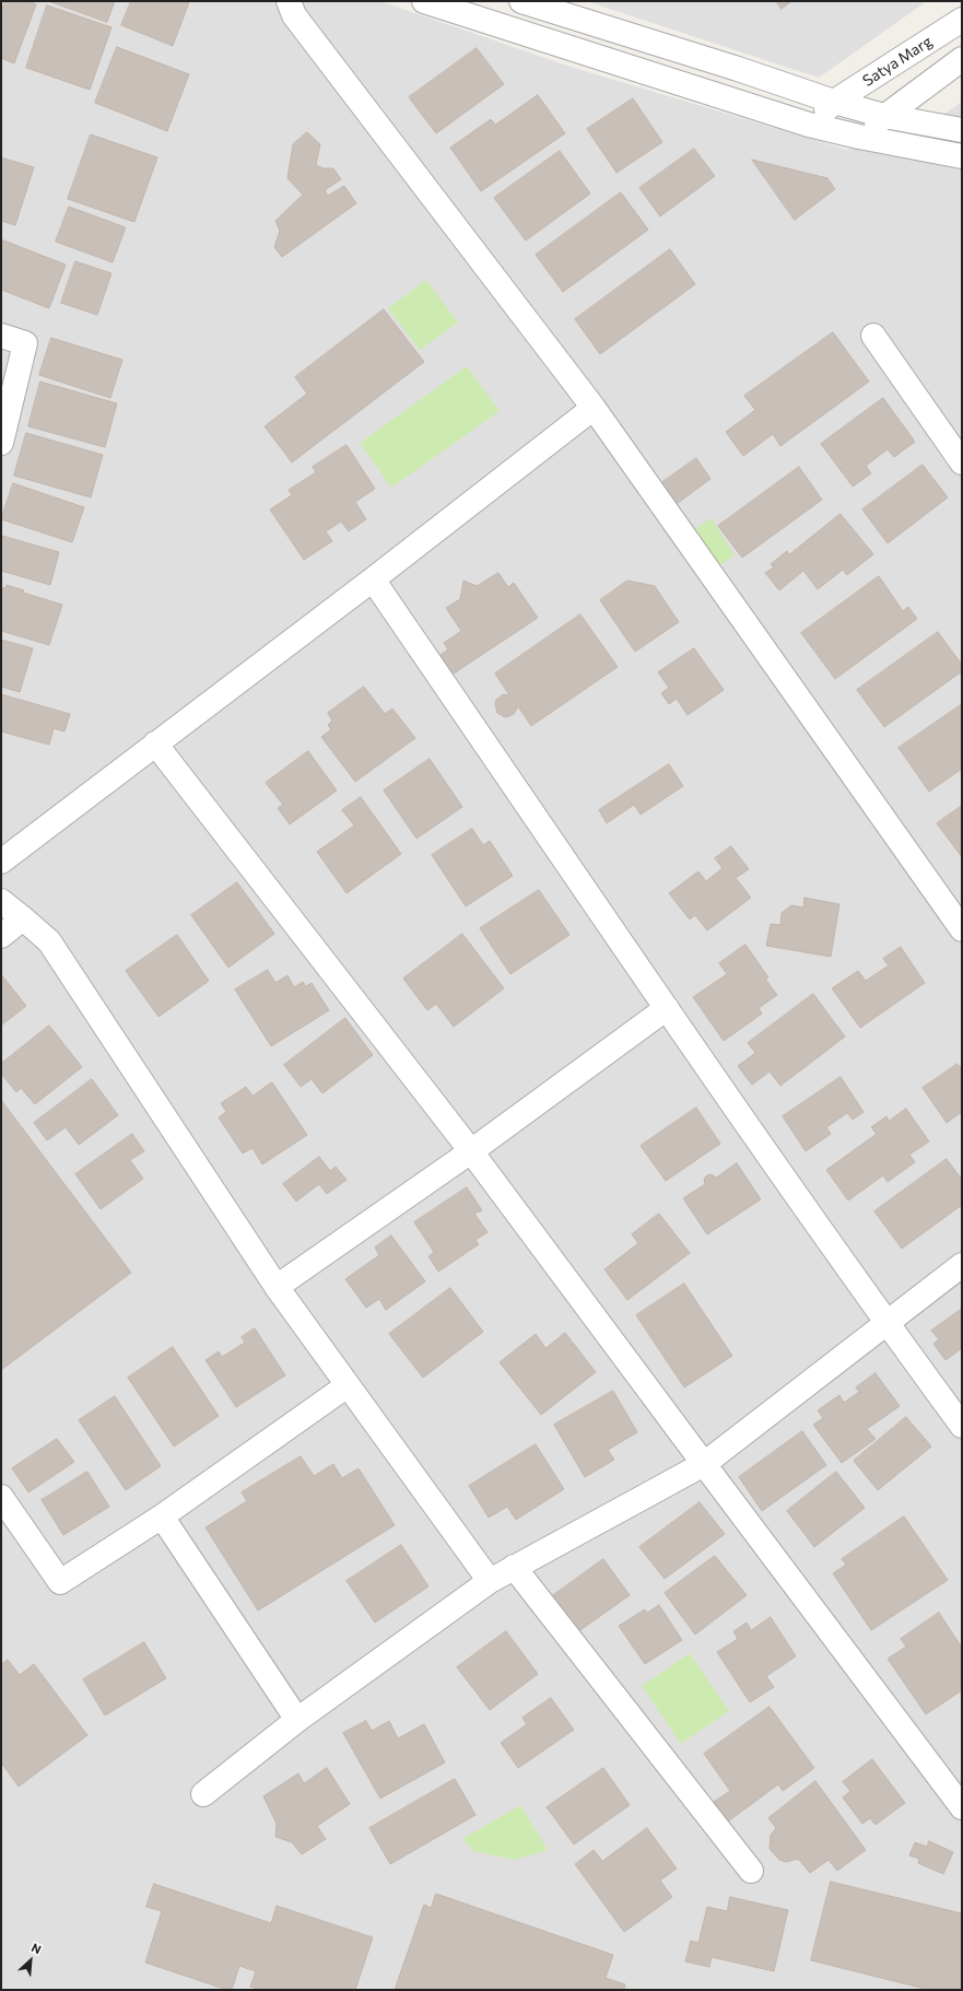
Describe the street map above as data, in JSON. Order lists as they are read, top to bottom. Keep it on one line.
{"streets":{"street":["Satya Marg"]},"north":"top right"}
